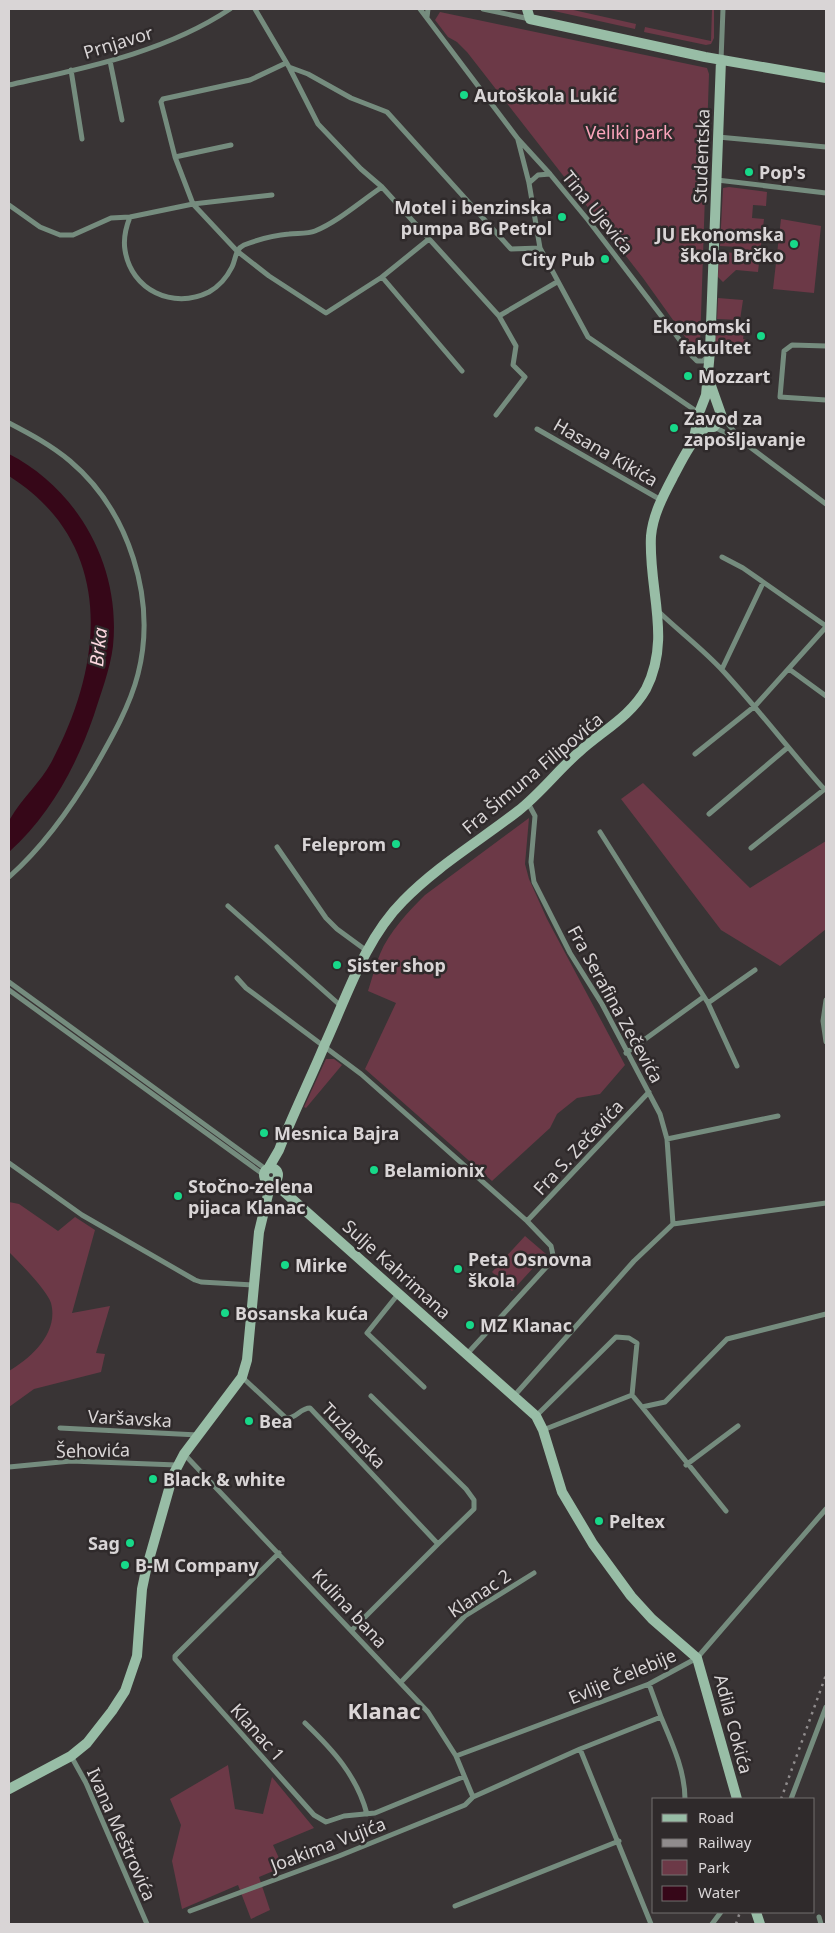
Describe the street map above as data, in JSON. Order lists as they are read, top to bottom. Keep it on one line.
{"streets":{"main road":["Studentska","Fra Šimuna Filipovića","Sulje Kahrimana","Adila Cokića"],"street":["Prnjavor","Tina Ujevića","Hasana Kikića","Fra Serafina Zečevića","Fra S. Zečevića","Varšavska","Tuzlanska","Šehovića","Klanac 2","Kulina bana","Evlije Čelebije","Klanac 1","Ivana Meštrovića","Joakima Vujića"]},"crossings":[["Studentska","Tina Ujevića"],["Studentska","Fra Šimuna Filipovića"],["Hasana Kikića","Fra Šimuna Filipovića"],["Fra Šimuna Filipovića","Fra Serafina Zečevića"],["Fra Šimuna Filipovića","Sulje Kahrimana"],["Fra Šimuna Filipovića","Tuzlanska"],["Fra Serafina Zečevića","Fra S. Zečevića"],["Sulje Kahrimana","Evlije Čelebije"],["Sulje Kahrimana","Adila Cokića"],["Klanac 2","Kulina bana"],["Kulina bana","Evlije Čelebije"],["Kulina bana","Klanac 1"],["Kulina bana","Joakima Vujića"],["Evlije Čelebije","Adila Cokića"]],"districts":["Klanac"],"water":["Brka"],"parks":["Veliki park"],"places":["Autoškola Lukić","Pop's","Motel i benzinska pumpa BG Petrol","JU Ekonomska škola Brčko","City Pub","Ekonomski fakultet","Mozzart","Zavod za zapošljavanje","Feleprom","Sister shop","Mesnica Bajra","Belamionix","Stočno-zelena pijaca Klanac","Mirke","Peta Osnovna škola","Bosanska kuća","MZ Klanac","Bea","Black & white","Peltex","Sag","B-M Company"],"legend":["Road","Railway","Park","Water"]}
